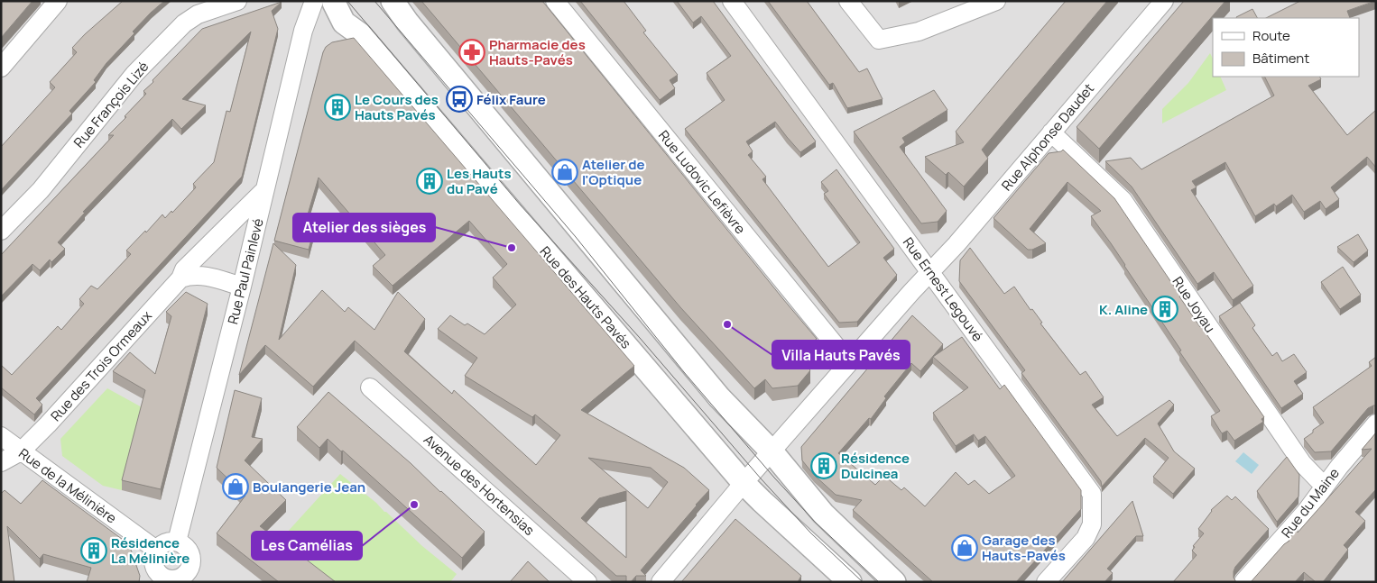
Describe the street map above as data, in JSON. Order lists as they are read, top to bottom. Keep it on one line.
{"streets":{"street":["Rue François Lizé","Rue Alphonse Daudet","Rue Ludovic Lefièvre","Rue Paul Painlevé","Rue Ernest Legouvé","Rue des Hauts Pavés","Rue Joyau","Rue des Trois Ormeaux","Avenue des Hortensias","Rue de la Mélinière","Rue du Maine"]},"crossings":[["Rue Alphonse Daudet","Rue Ludovic Lefièvre"],["Rue Alphonse Daudet","Rue Ernest Legouvé"],["Rue Alphonse Daudet","Rue des Hauts Pavés"],["Rue Alphonse Daudet","Rue Joyau"],["Rue Paul Painlevé","Rue des Hauts Pavés"],["Rue Paul Painlevé","Rue des Trois Ormeaux"],["Rue Paul Painlevé","Rue de la Mélinière"],["Rue Joyau","Rue du Maine"],["Rue des Trois Ormeaux","Rue de la Mélinière"]],"places":{"pharmacy":["Pharmacie des Hauts-Pavés"],"bus stop":["Félix Faure"],"building":["Le Cours des Hauts Pavés","Les Hauts du Pavé","K. Aline","Résidence Dulcinea","Résidence La Mélinière"],"shop":["Atelier de l'Optique","Boulangerie Jean","Garage des Hauts-Pavés"],"other":["Atelier des sièges","Villa Hauts Pavés","Les Camélias"]},"legend":["Route","Bâtiment"]}
